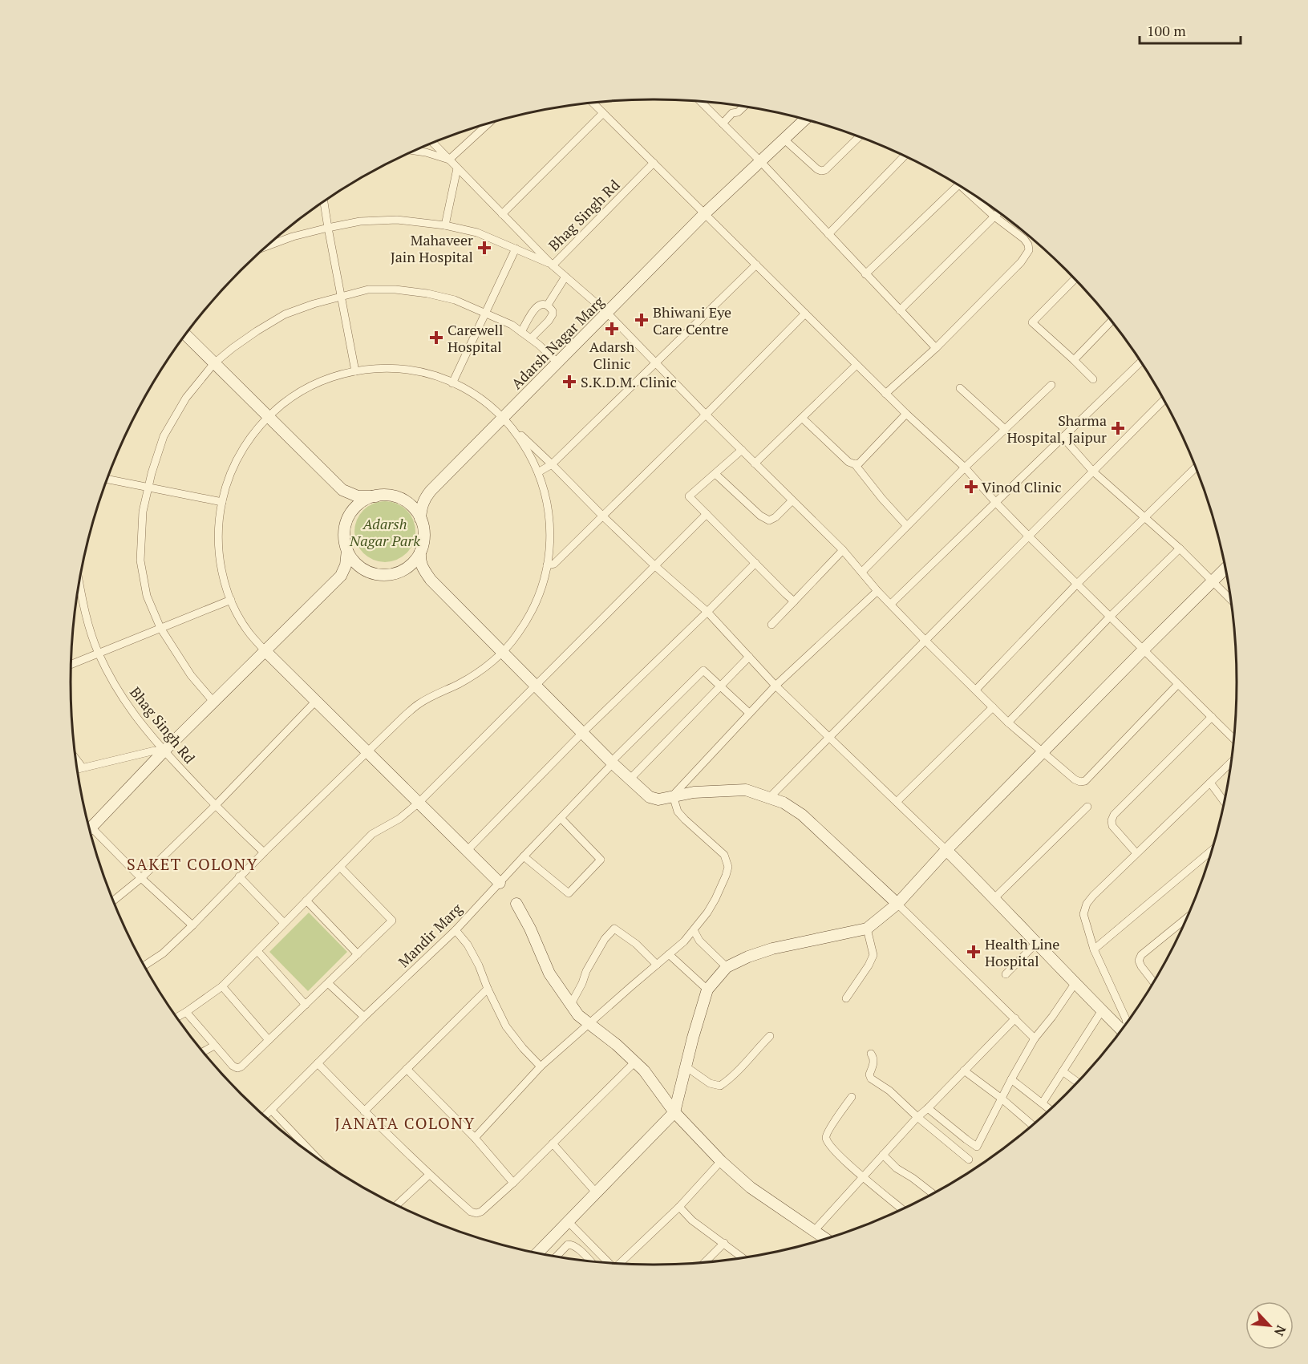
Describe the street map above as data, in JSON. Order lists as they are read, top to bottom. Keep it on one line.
{"streets":{"street":["Bhag Singh Rd","Adarsh Nagar Marg","Mandir Marg"]},"districts":["SAKET COLONY","JANATA COLONY"],"parks":["Adarsh Nagar Park"],"places":{"health":["Mahaveer Jain Hospital","Bhiwani Eye Care Centre","Adarsh Clinic","Carewell Hospital","S.K.D.M. Clinic","Sharma Hospital, Jaipur","Vinod Clinic","Health Line Hospital"]},"scale_bar":"100 m","north":"bottom right"}
